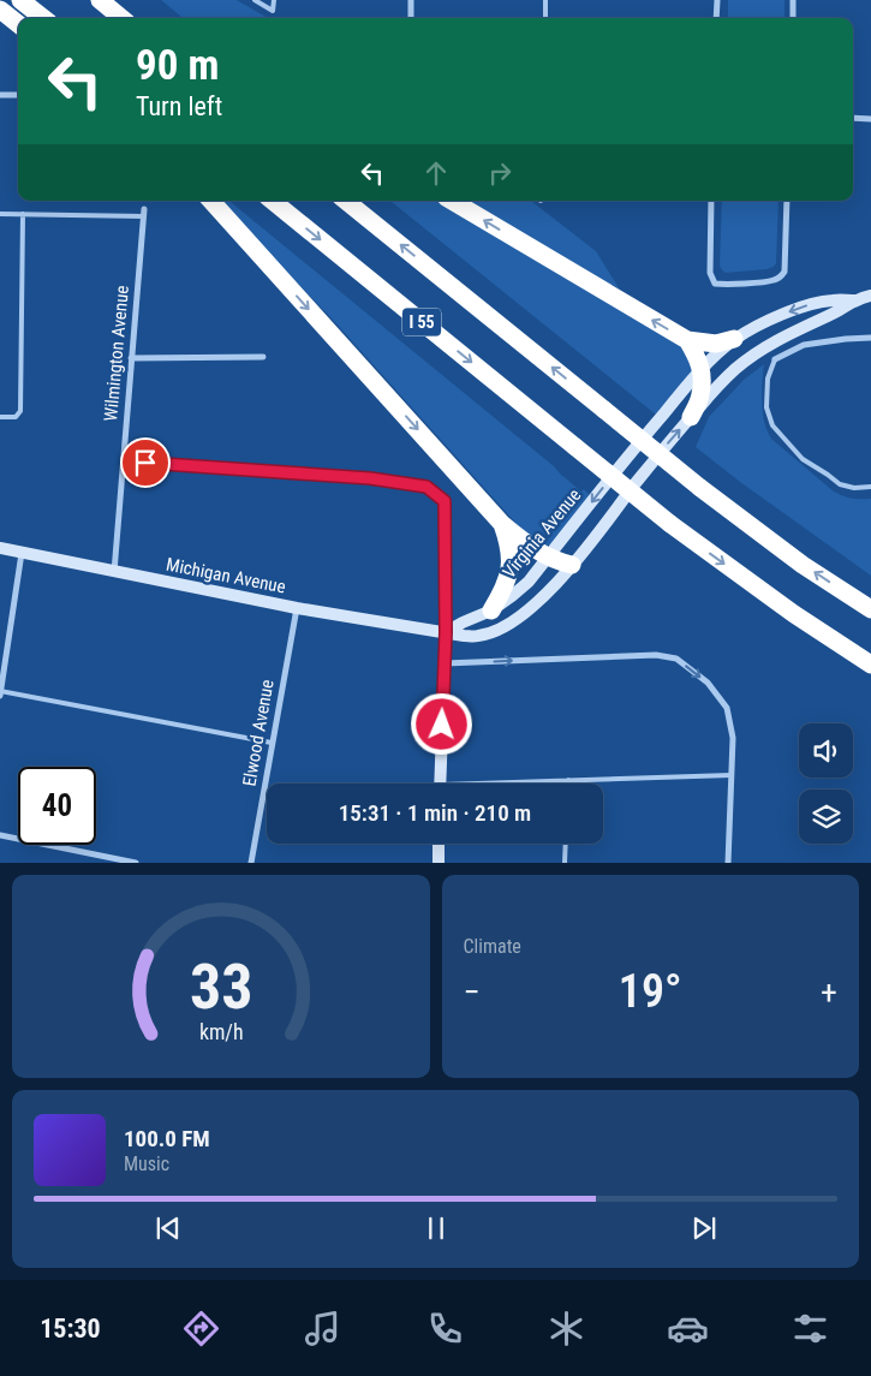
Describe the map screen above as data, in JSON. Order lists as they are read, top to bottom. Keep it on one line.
{"streets":{"highway":["I 55"],"main road":["Virginia Avenue","Michigan Avenue"],"street":["Wilmington Avenue","Elwood Avenue"]},"crossings":[["Wilmington Avenue","Michigan Avenue"],["Virginia Avenue","Michigan Avenue"],["Michigan Avenue","Elwood Avenue"]],"page":{"turn":["90 m","Turn left"],"limit":"40","trip":"15:31 · 1 min · 210 m","tile":"Climate","heat":["−","19°","+"],"song":["100.0 FM","Music"],"tabs":"15:30","gauge":["33","km/h"]}}
